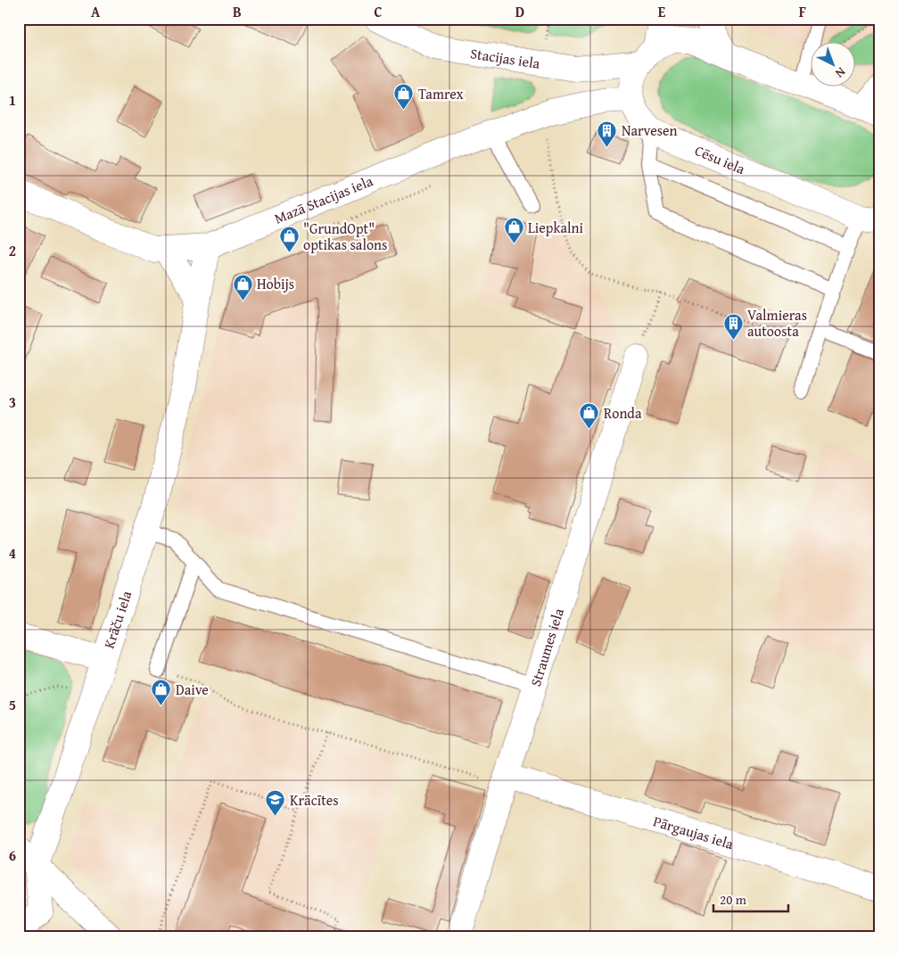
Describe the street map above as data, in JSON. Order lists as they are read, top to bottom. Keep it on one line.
{"streets":{"street":["Stacijas iela","Cēsu iela","Mazā Stacijas iela","Krāču iela","Straumes iela","Pārgaujas iela"]},"crossings":[["Cēsu iela","Mazā Stacijas iela"],["Mazā Stacijas iela","Krāču iela"],["Straumes iela","Pārgaujas iela"]],"places":{"shop":["Tamrex","Liepkalni","\"GrundOpt\" optikas salons","Hobijs","Ronda","Daive"],"building":["Narvesen","Valmieras autoosta"],"school or university":["Krācītes"]},"scale_bar":"20 m","north":"bottom right","grid":{"columns":["A","B","C","D","E","F"],"rows":["1","2","3","4","5","6"]}}
